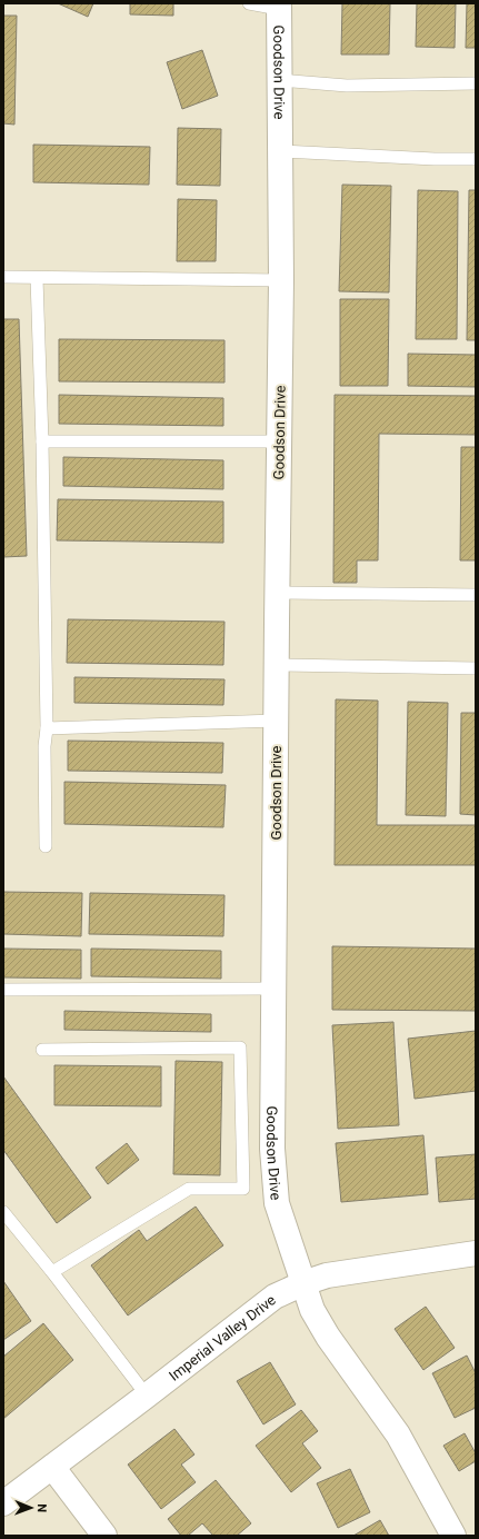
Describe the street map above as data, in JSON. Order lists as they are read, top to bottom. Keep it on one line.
{"streets":{"street":["Goodson Drive","Imperial Valley Drive"]},"crossings":[["Goodson Drive","Imperial Valley Drive"]],"north":"right"}
